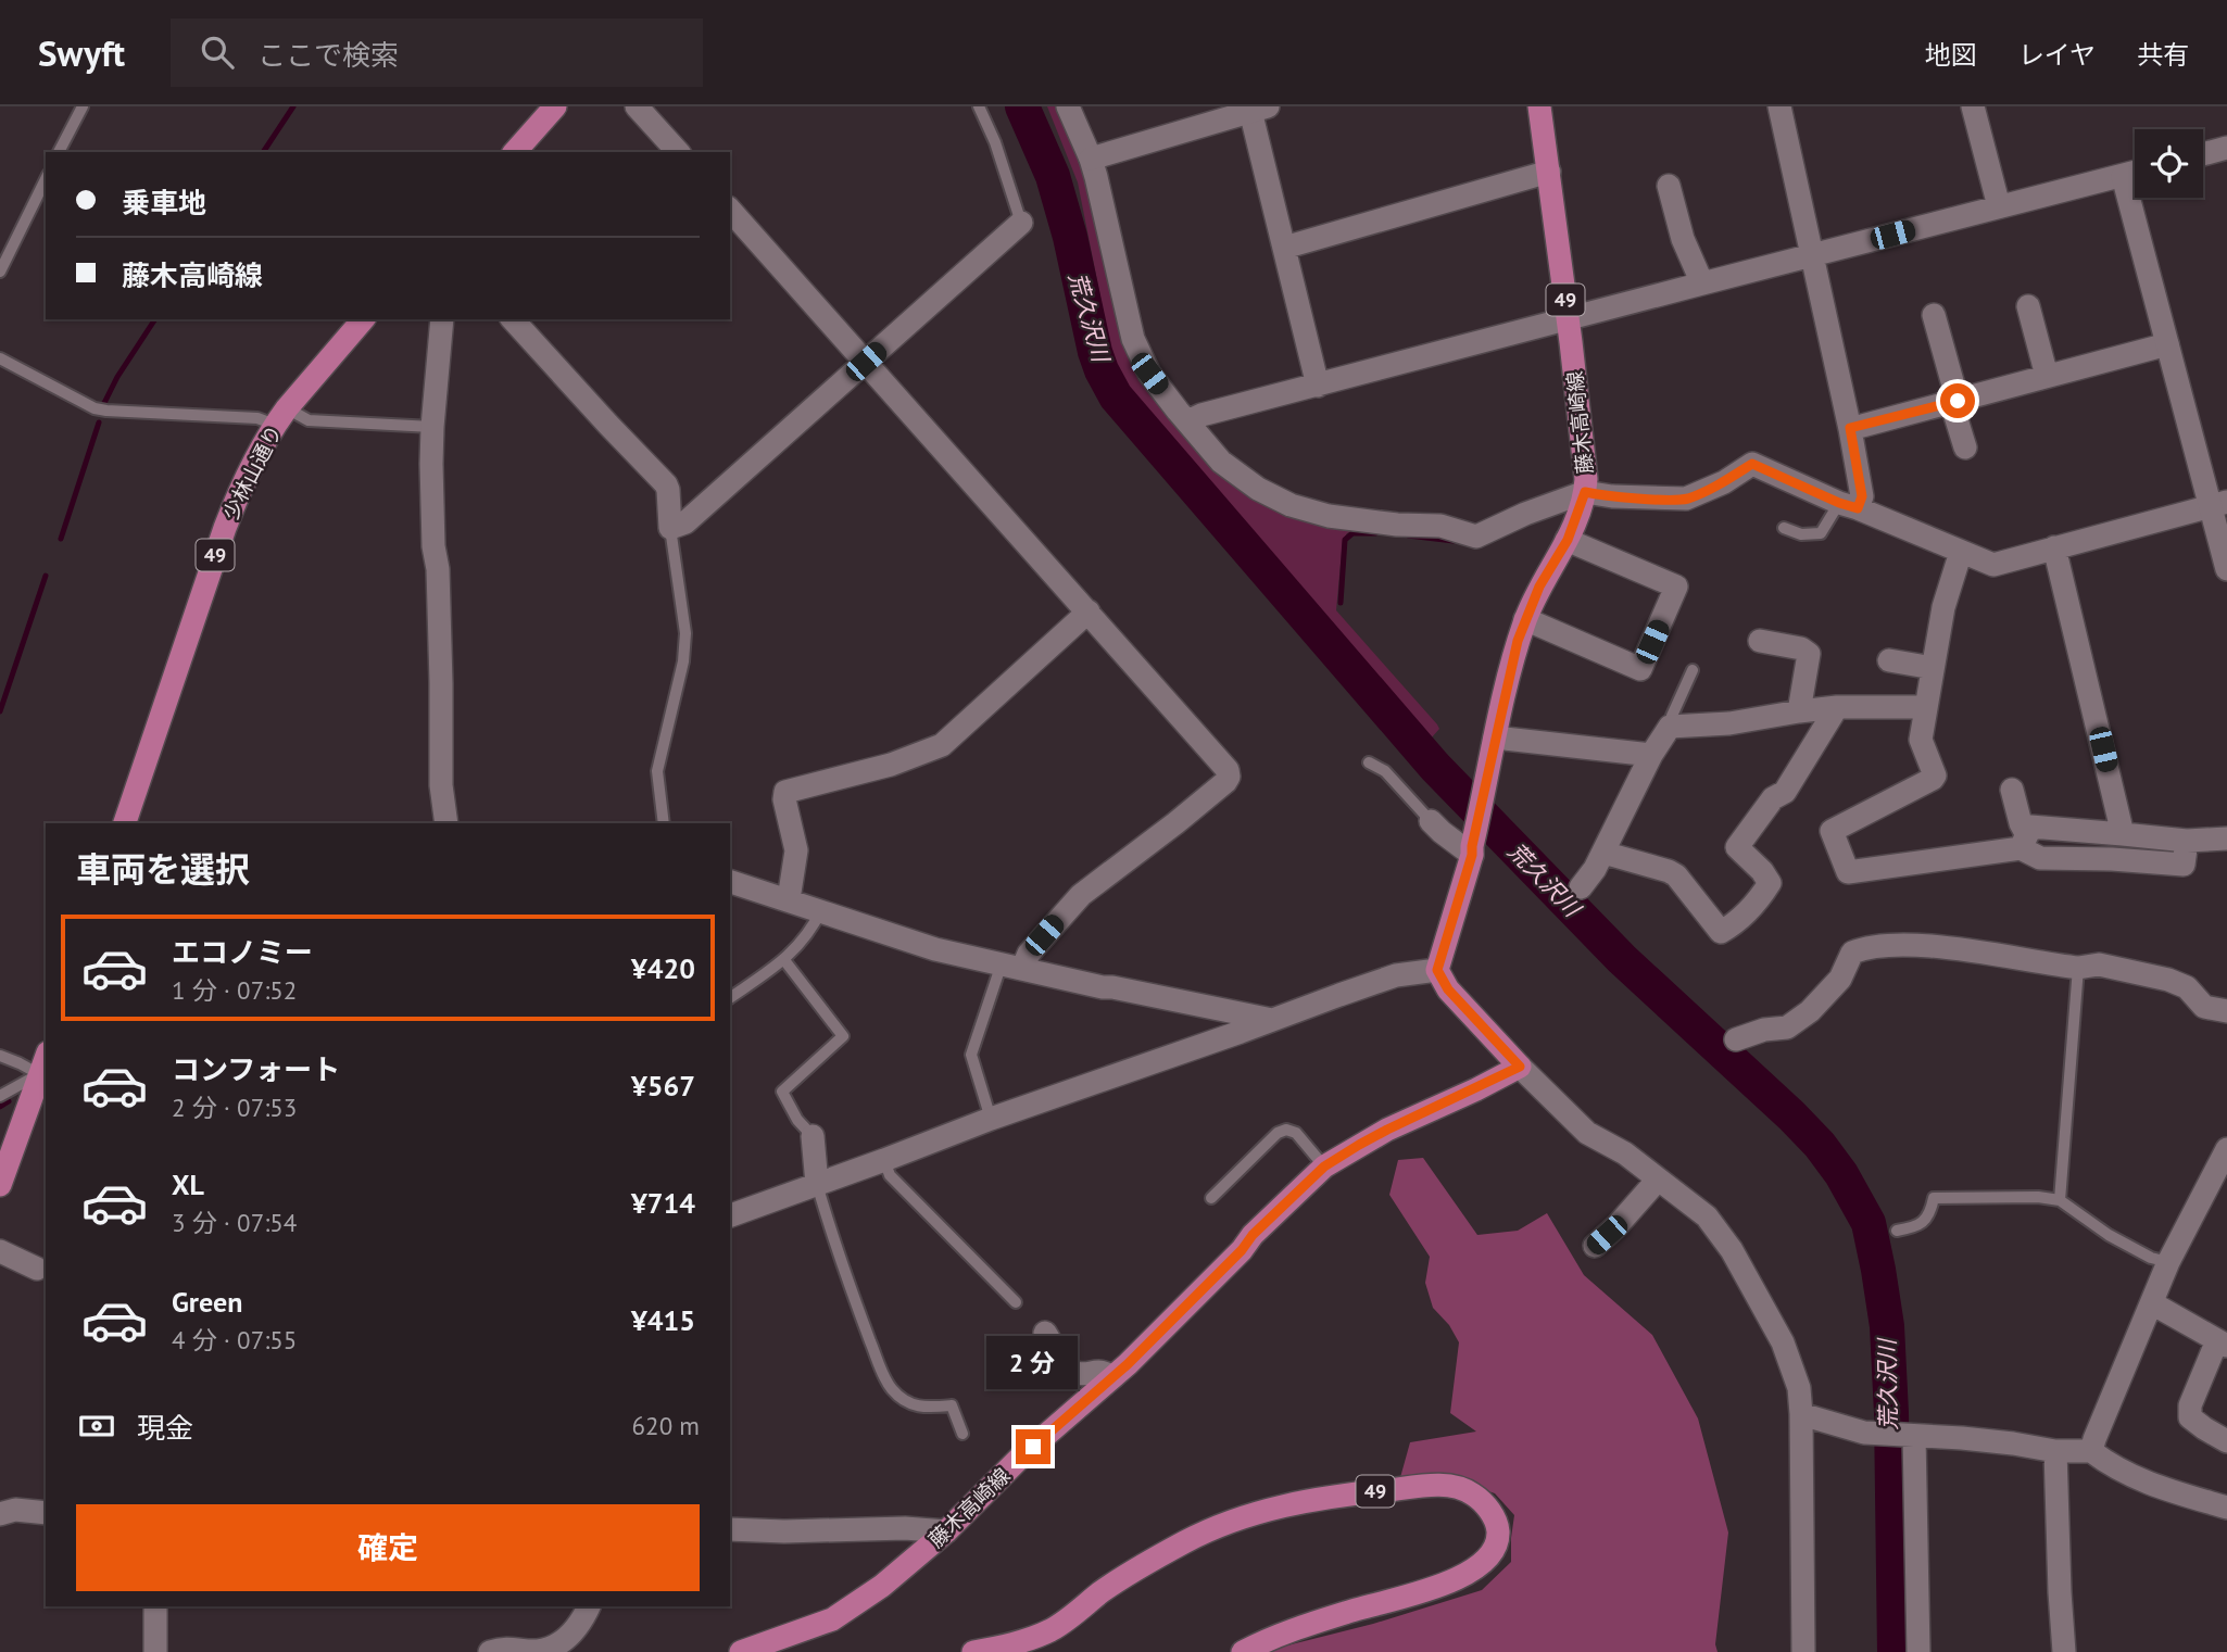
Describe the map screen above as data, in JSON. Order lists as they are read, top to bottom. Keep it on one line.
{"streets":{"main road":["49","藤木高崎線","少林山通り"]},"water":["荒久沢川"],"page":{"header":"Swyft","search":"ここで検索","nav":["地図","レイヤ","共有"],"banner":["乗車地","藤木高崎線"],"heading":"車両を選択","list":[{"name":"エコノミー","note":"1 分 · 07:52","value":"¥420"},{"name":"コンフォート","note":"2 分 · 07:53","value":"¥567"},{"name":"XL","note":"3 分 · 07:54","value":"¥714"},{"name":"Green","note":"4 分 · 07:55","value":"¥415"}],"bubble":"2 分","pay":["現金","620 m"],"buttons":"確定"}}
